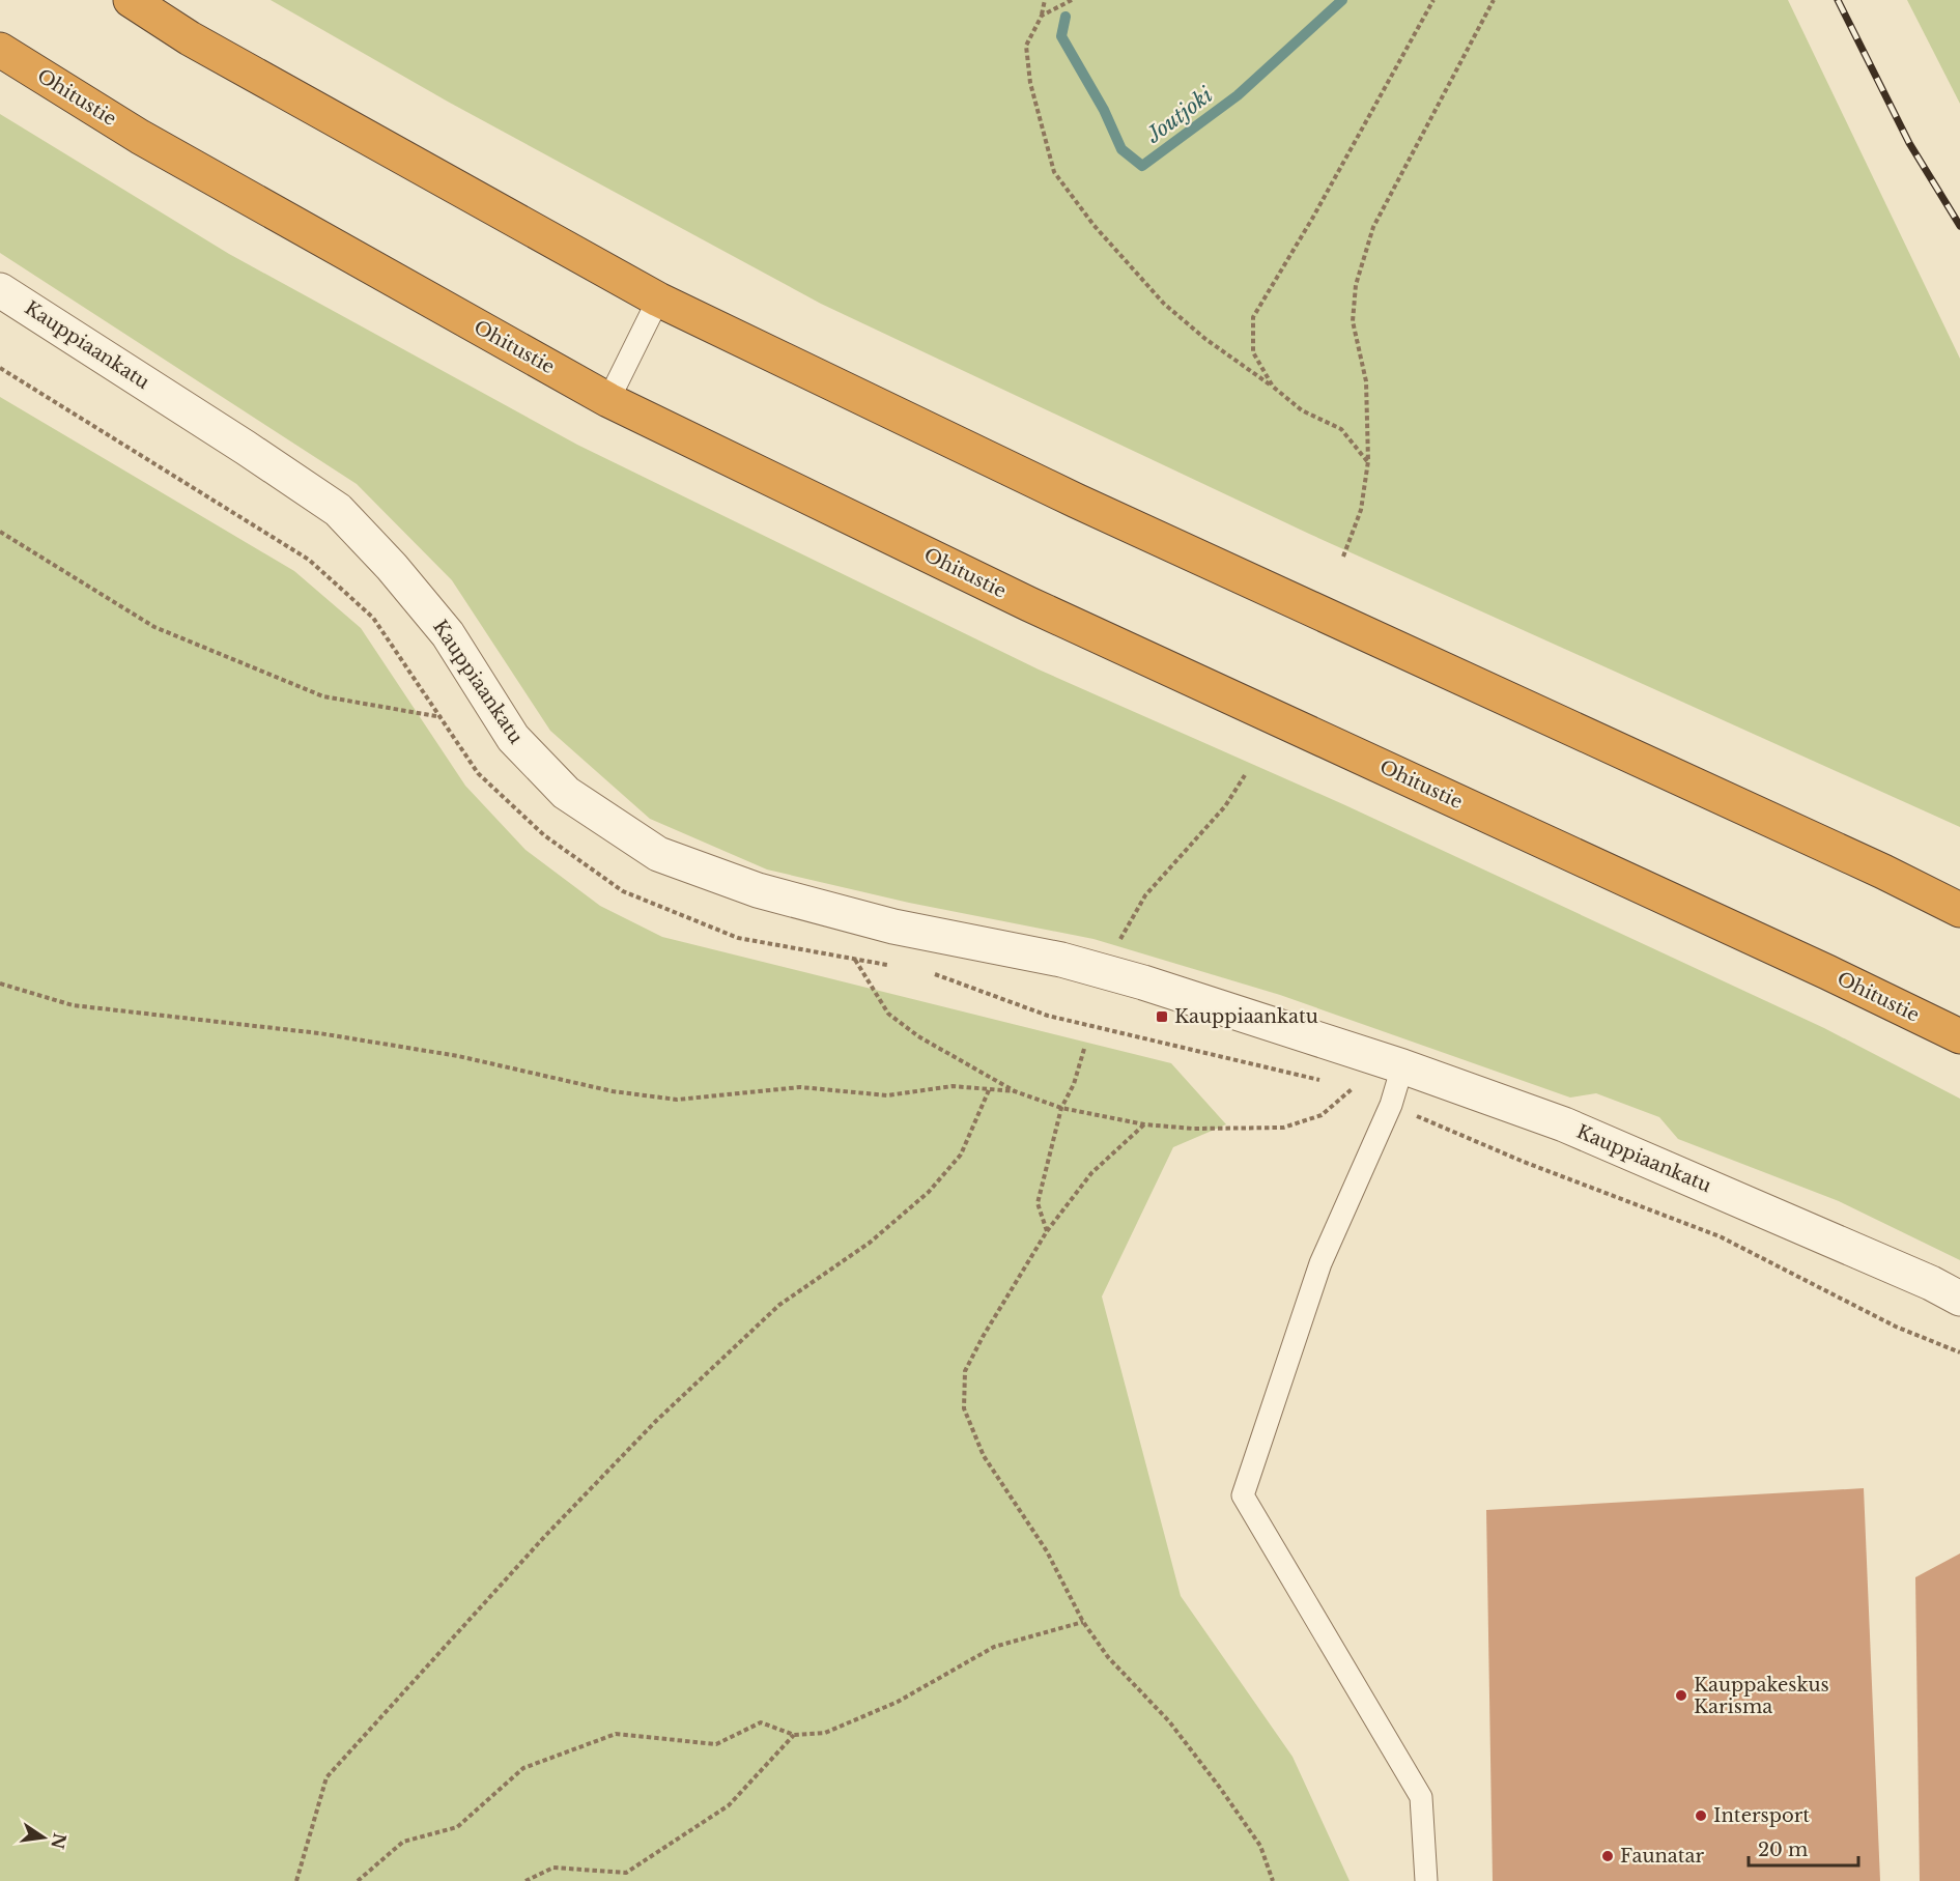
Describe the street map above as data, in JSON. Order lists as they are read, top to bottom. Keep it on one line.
{"streets":{"highway":["Ohitustie"],"street":["Kauppiaankatu"]},"water":["Joutjoki"],"places":{"transit":["Kauppiaankatu"],"other":["Kauppakeskus Karisma","Intersport","Faunatar"]},"scale_bar":"20 m","north":"right"}
